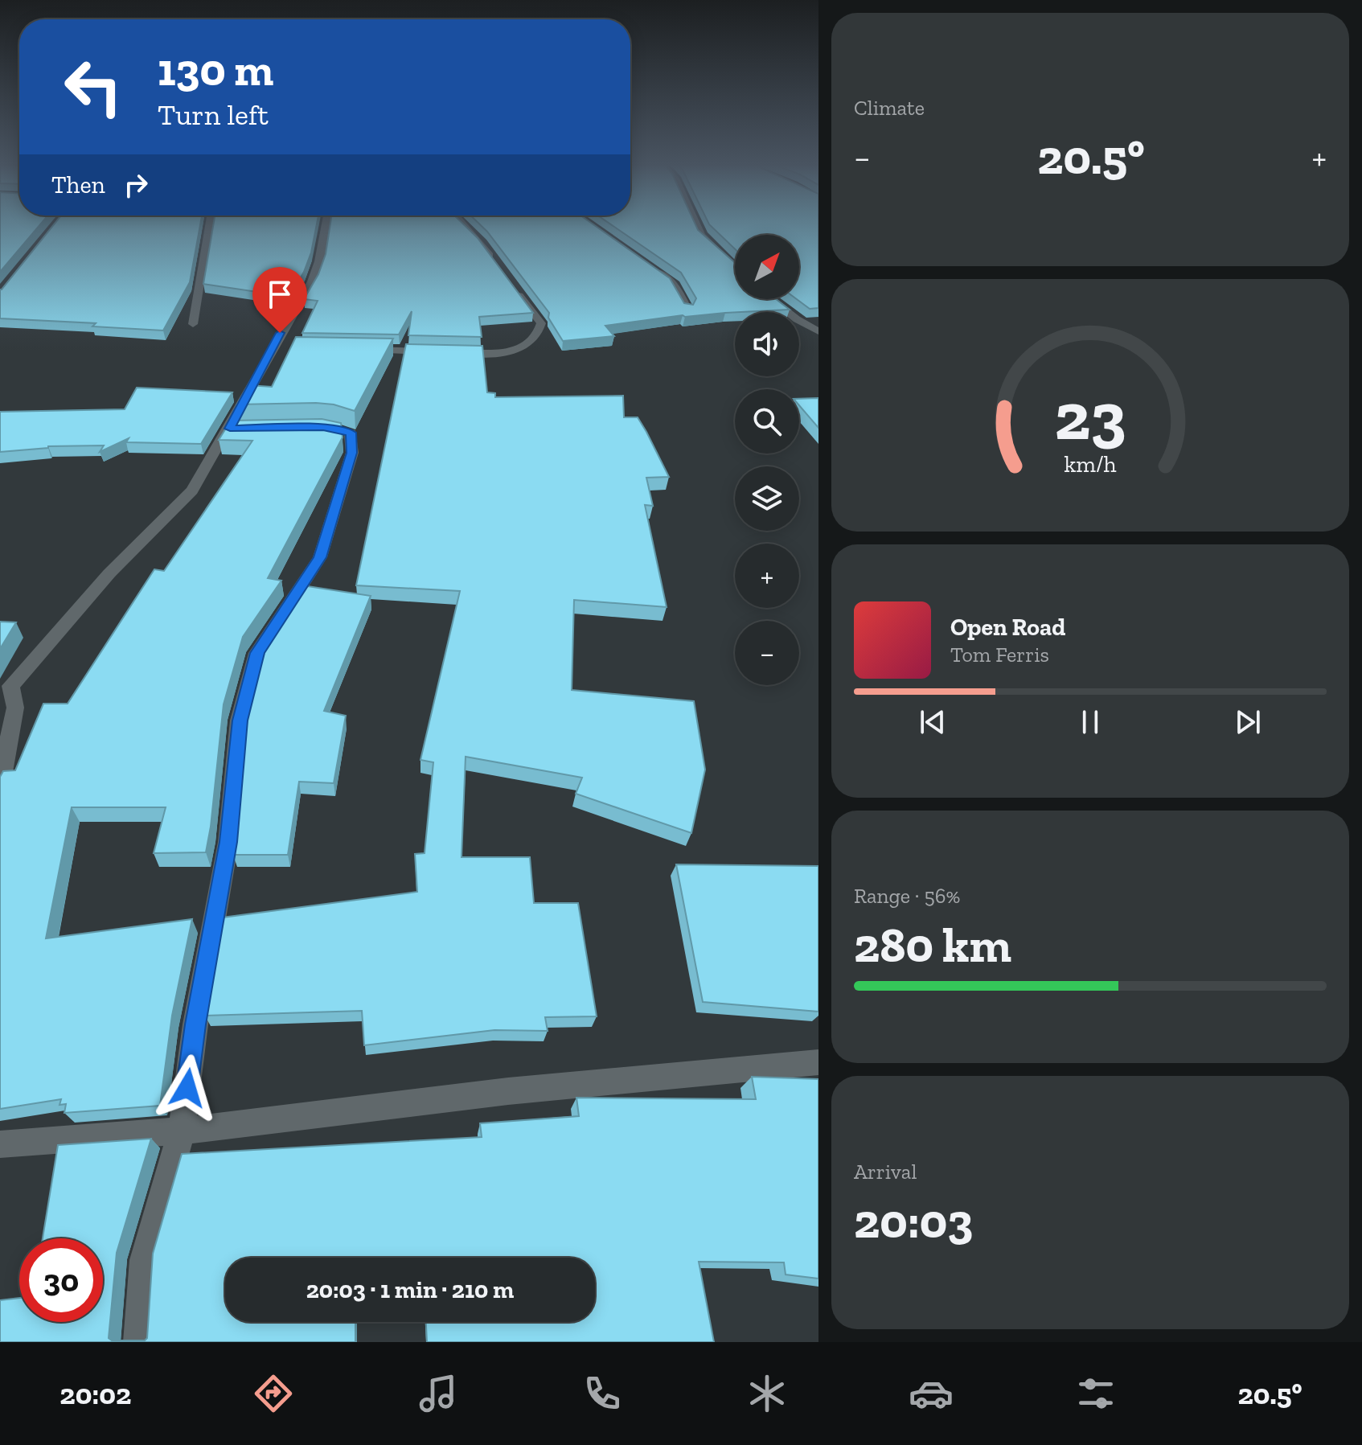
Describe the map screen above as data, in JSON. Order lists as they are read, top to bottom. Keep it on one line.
{"north":"top right","page":{"tile":["Climate",["Range · 56%","280 km"],["Arrival","20:03"]],"turn":["130 m","Turn left"],"heat":["−","20.5°","+"],"then":"Then","map_buttons":["+","−"],"song":["Open Road","Tom Ferris"],"limit":"30","trip":"20:03 · 1 min · 210 m","tabs":["20:02","20.5°"],"gauge":["23","km/h"]}}
